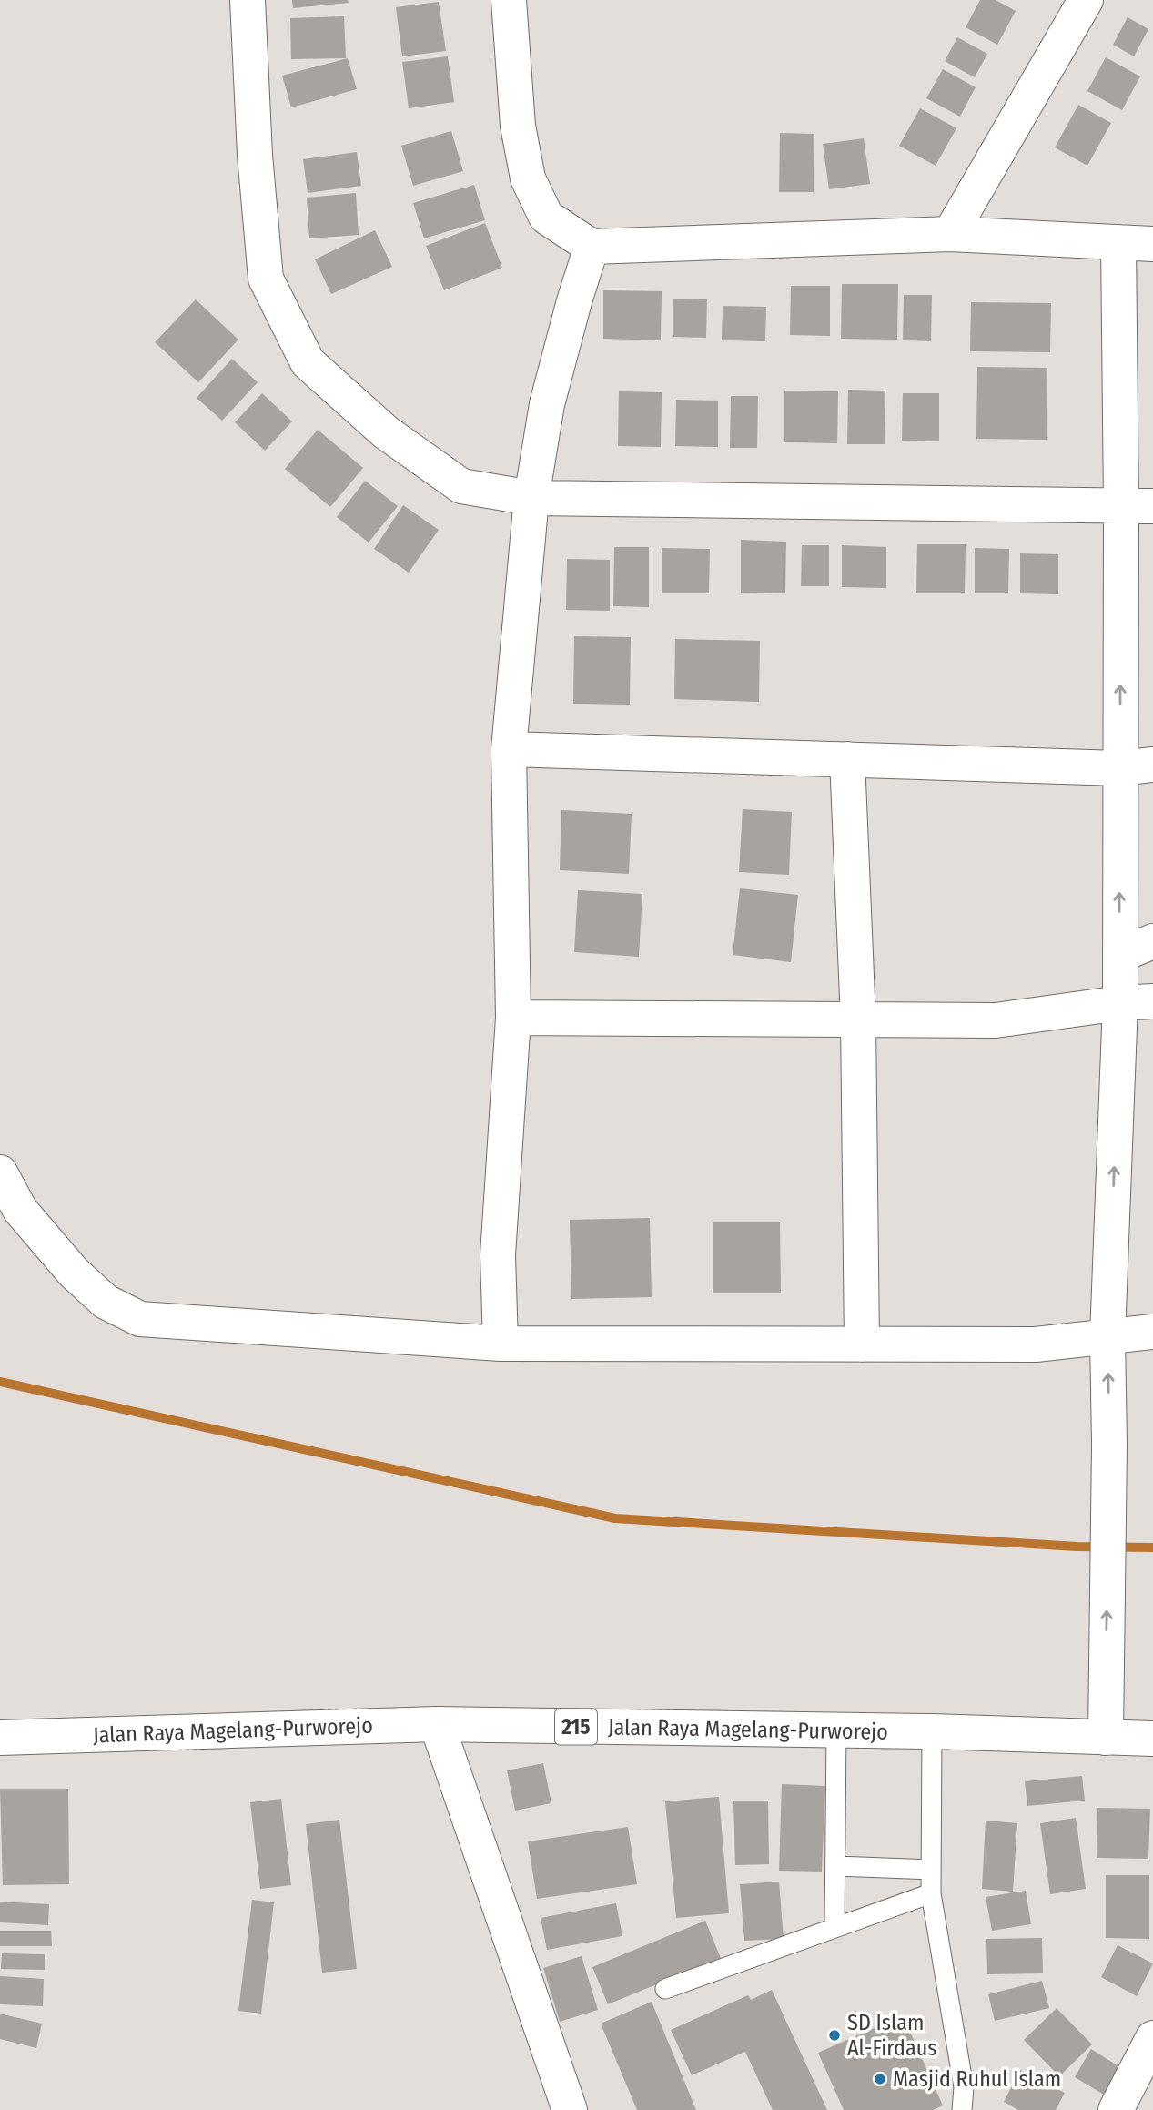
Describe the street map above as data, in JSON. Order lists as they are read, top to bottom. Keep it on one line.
{"streets":{"street":["215","Jalan Raya Magelang-Purworejo"]},"places":["SD Islam Al-Firdaus","Masjid Ruhul Islam"]}
